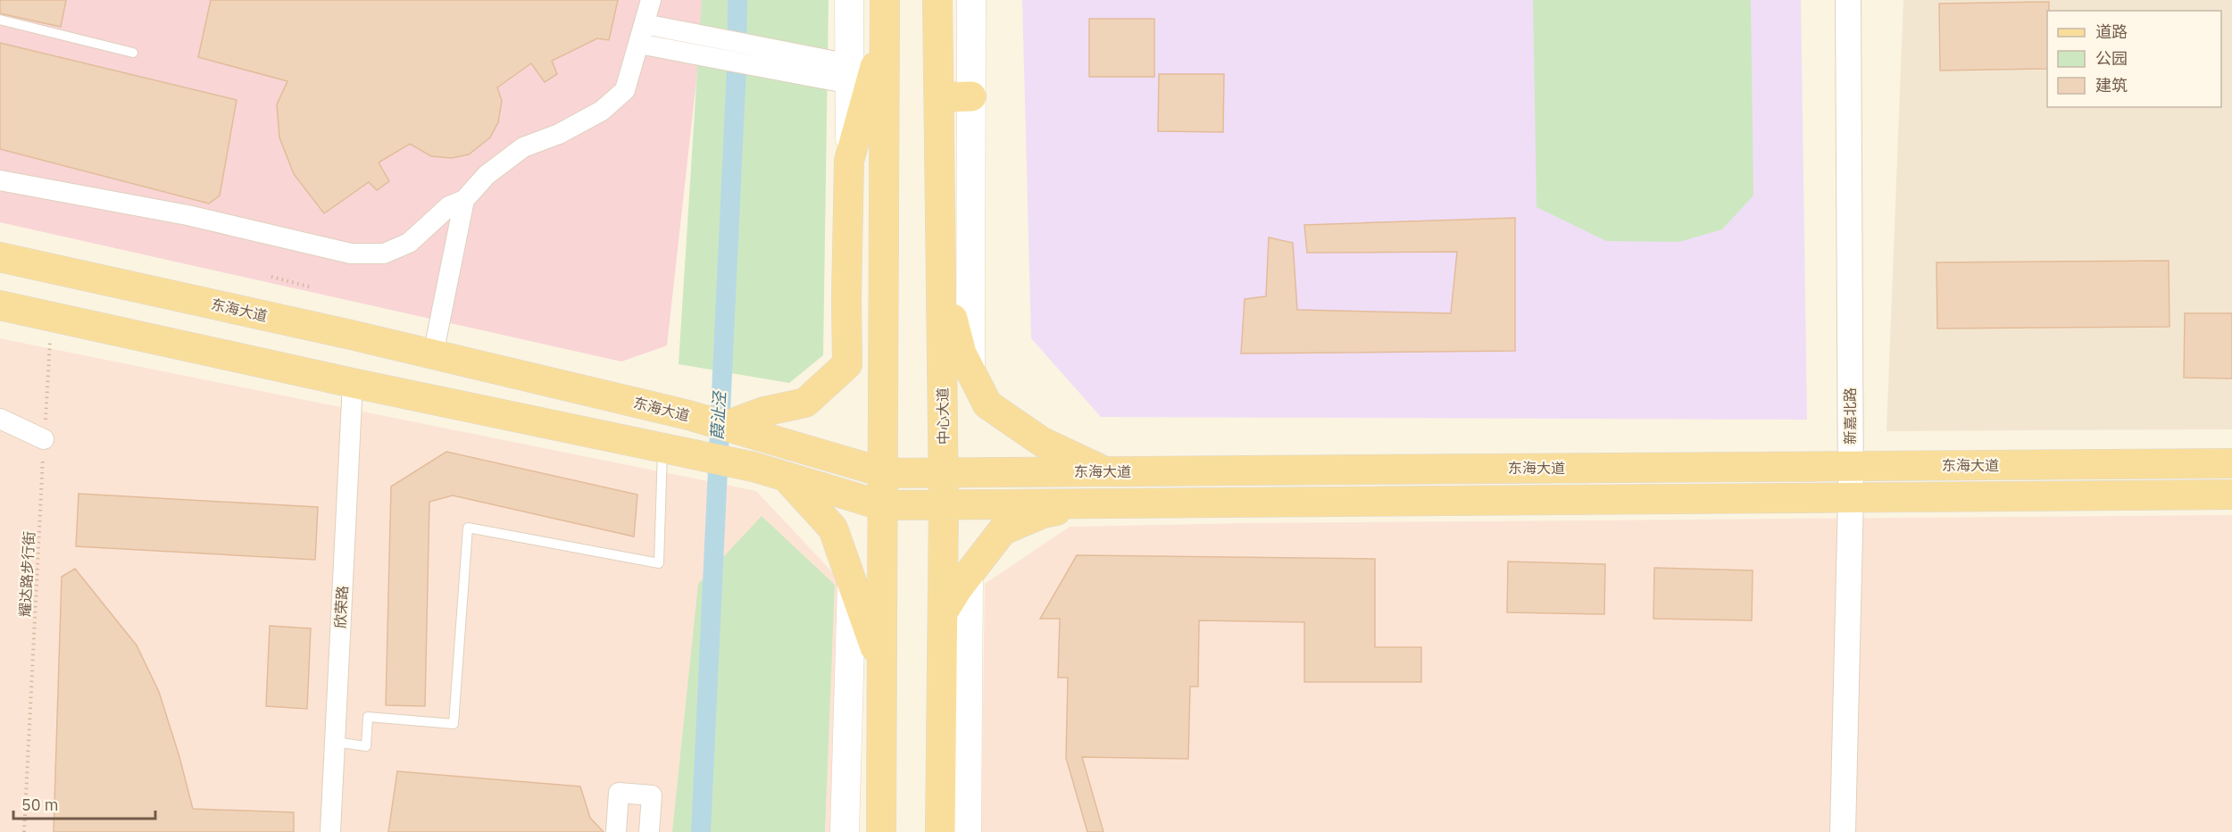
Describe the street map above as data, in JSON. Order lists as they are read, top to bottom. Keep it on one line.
{"streets":{"main road":["东海大道","中心大道"],"street":["新嘉北路","欣荣路"],"path":["耀达路步行街"]},"crossings":[["东海大道","中心大道"],["东海大道","新嘉北路"]],"water":["葭沚泾"],"legend":["道路","公园","建筑"],"scale_bar":"50 m"}
